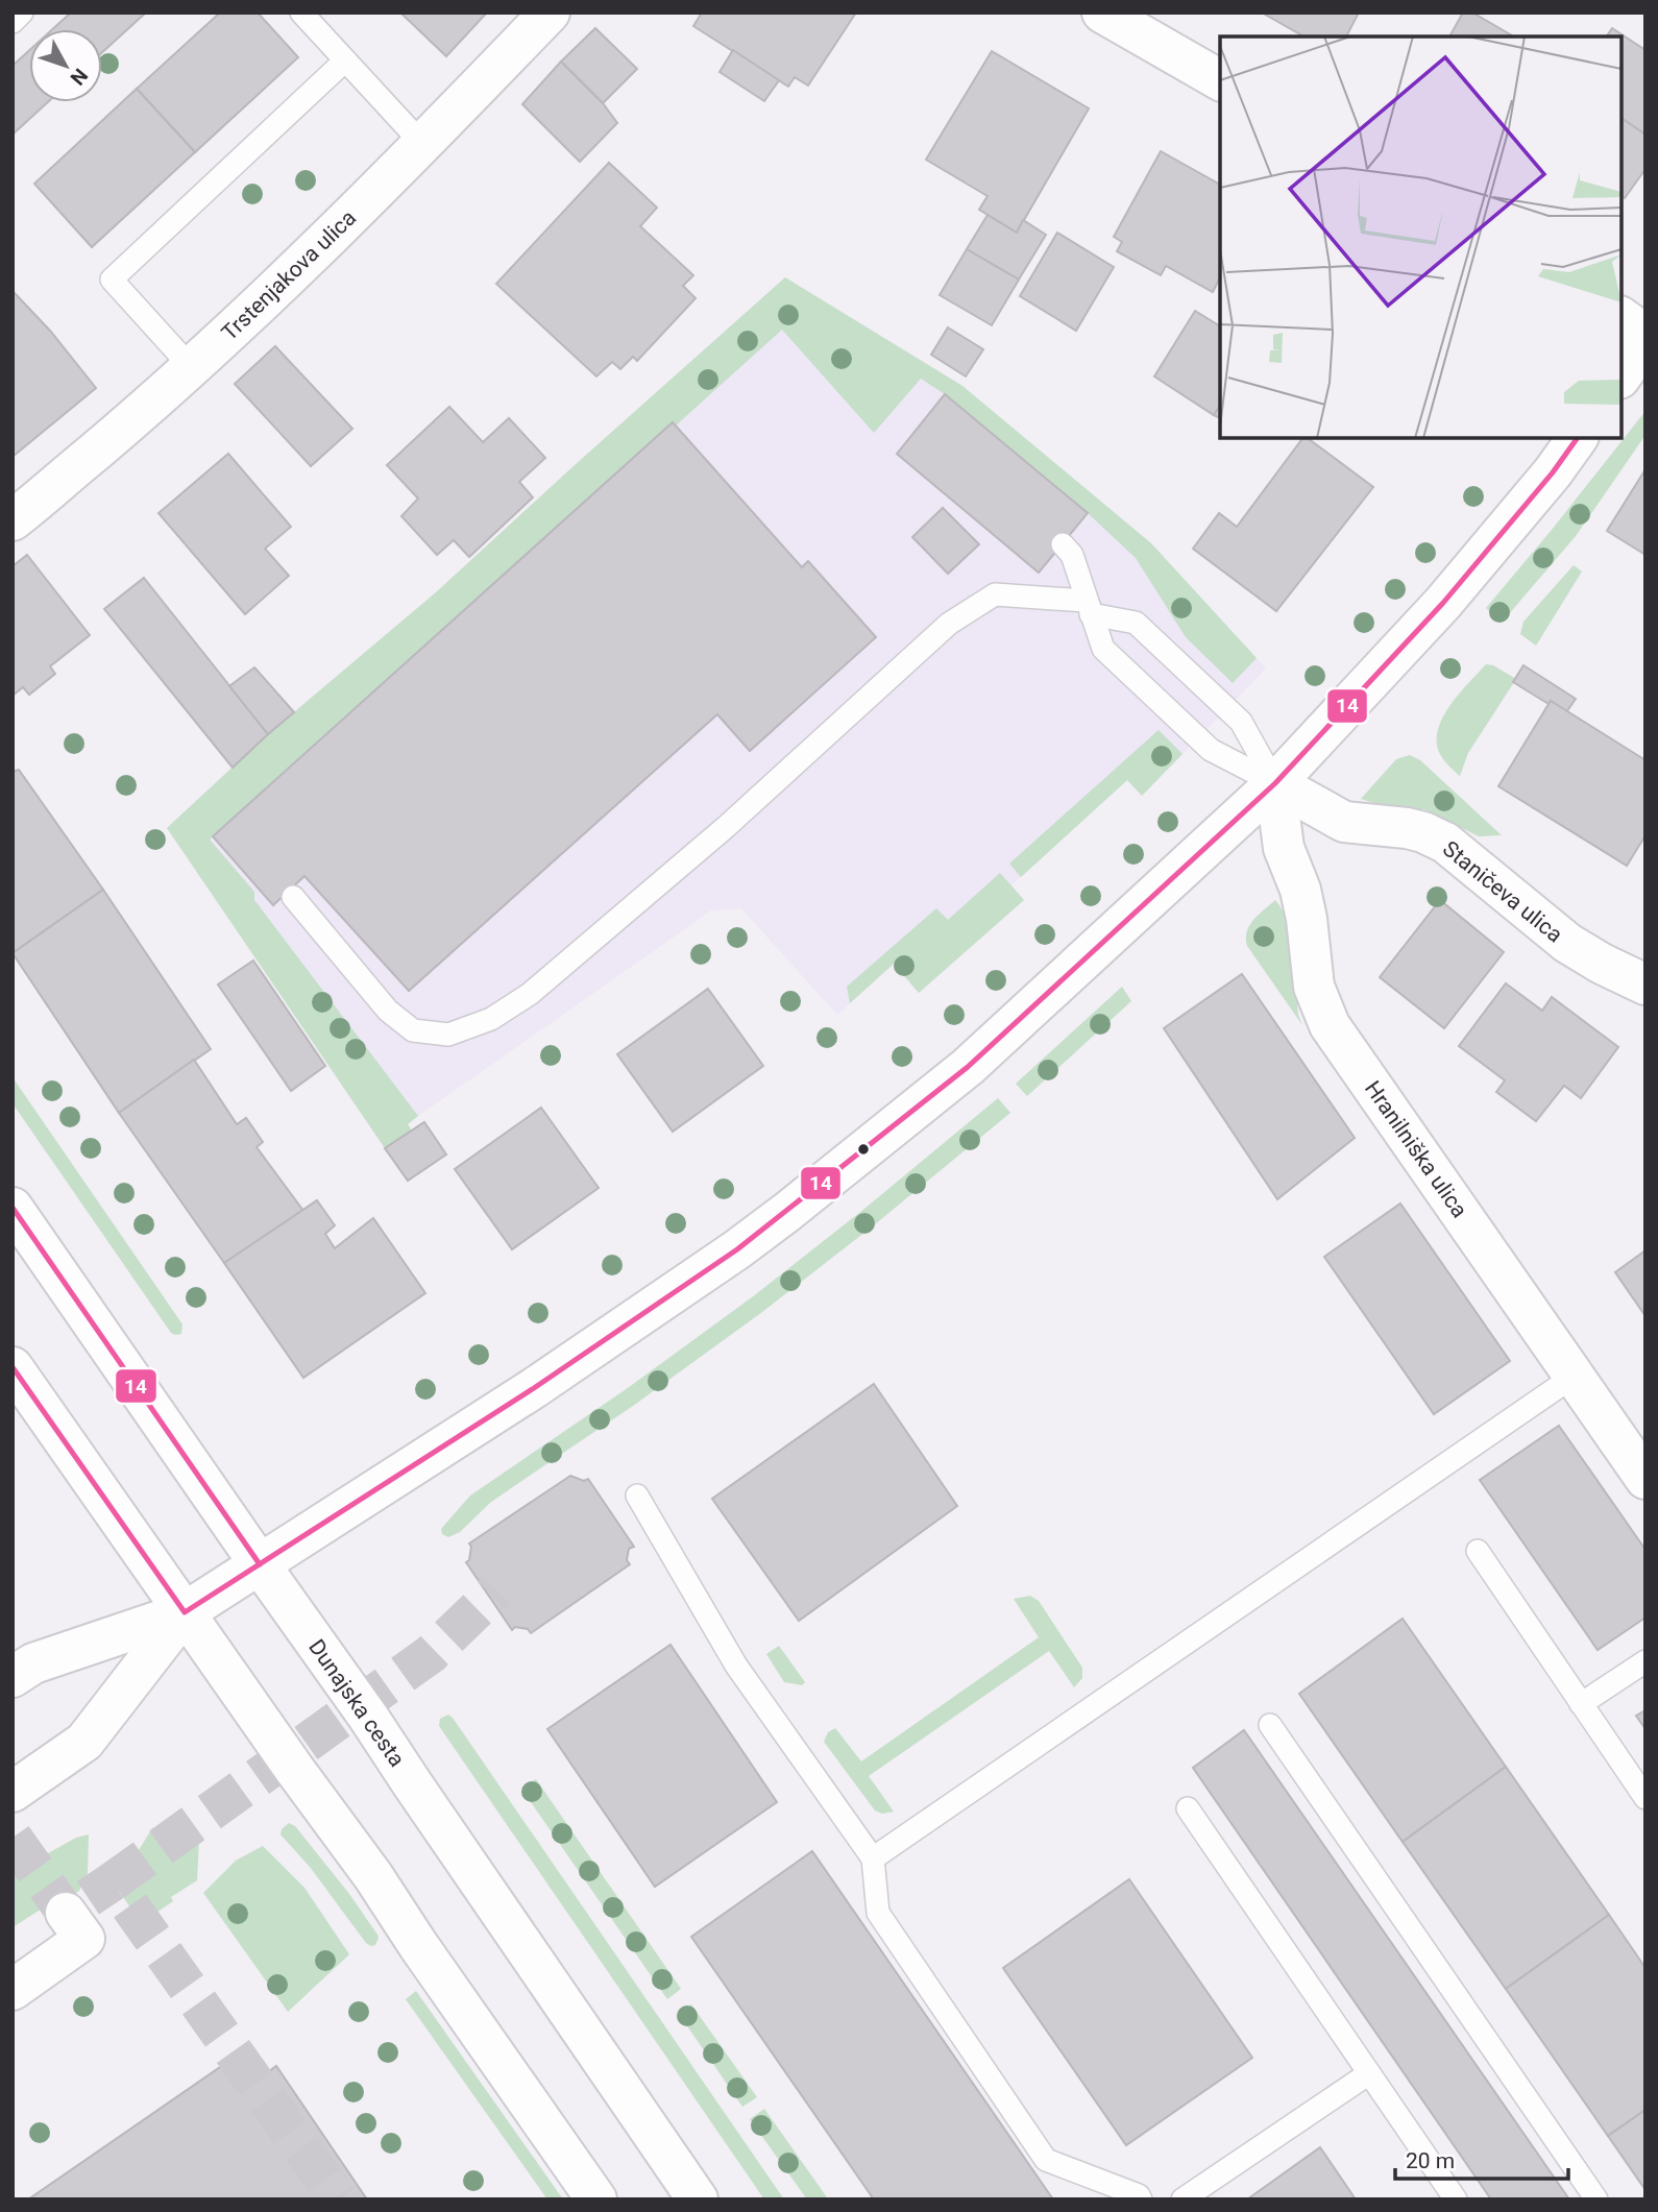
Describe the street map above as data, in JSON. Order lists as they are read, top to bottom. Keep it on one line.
{"streets":{"street":["Trstenjakova ulica","Staničeva ulica","Hranilniška ulica","Dunajska cesta"]},"crossings":[["Staničeva ulica","Hranilniška ulica"]],"lines":["transit line 14"],"scale_bar":"20 m","north":"bottom right"}
